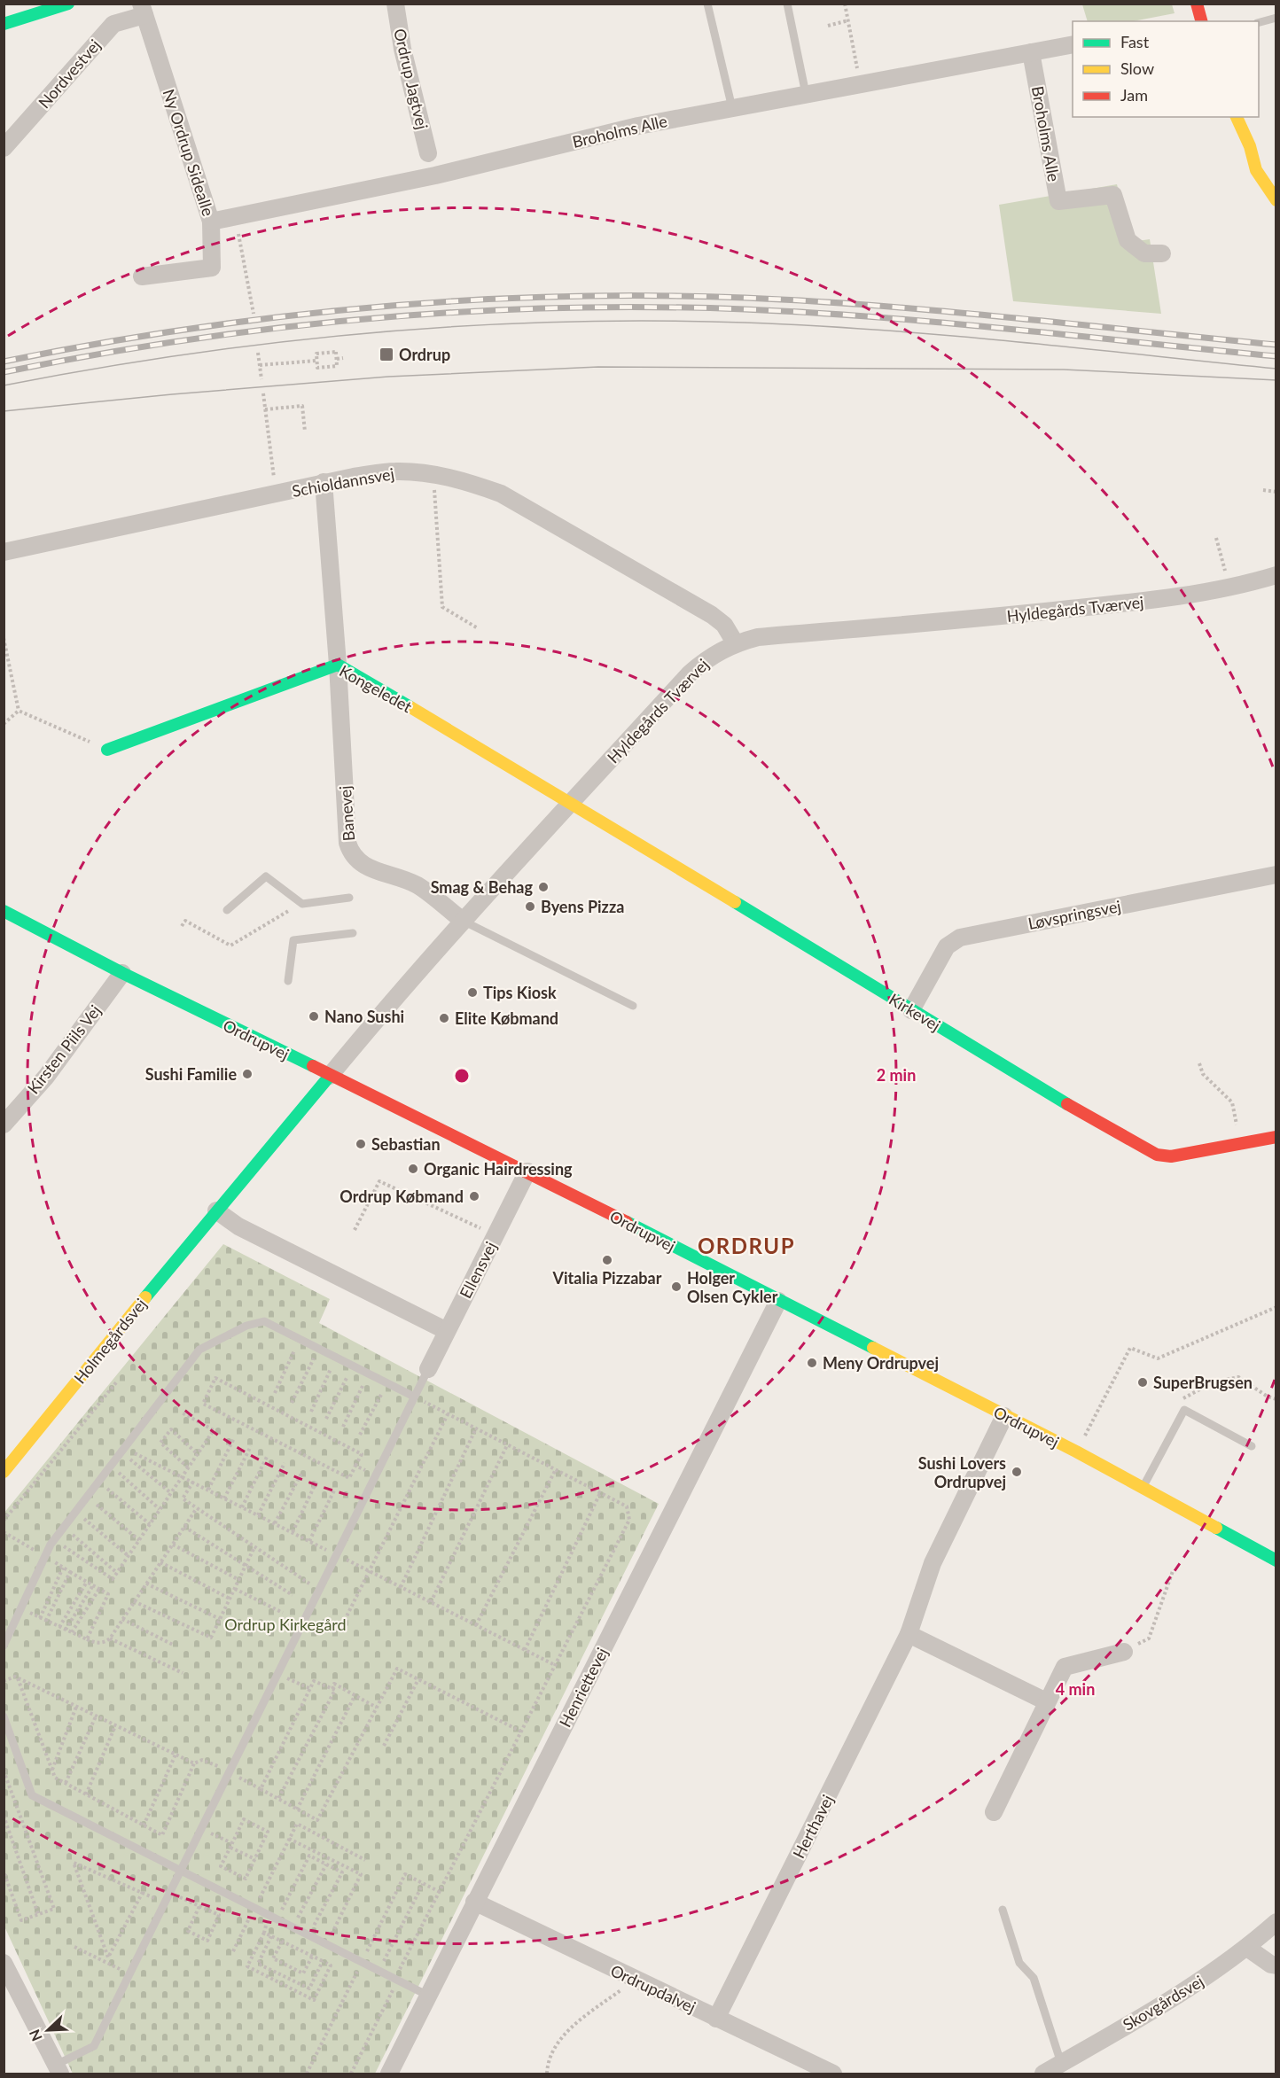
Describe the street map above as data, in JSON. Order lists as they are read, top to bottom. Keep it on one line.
{"streets":{"street":["Nordvestvej","Ordrup Jagtvej","Broholms Alle","Ny Ordrup Sidealle","Schioldannsvej","Hyldegårds Tværvej","Kongeledet","Banevej","Løvspringsvej","Kirkevej","Ordrupvej","Kirsten Piils Vej","Ellensvej","Holmegårdsvej","Henriettevej","Herthavej","Ordrupdalvej","Skovgårdsvej"]},"crossings":[["Nordvestvej","Ny Ordrup Sidealle"],["Broholms Alle","Ny Ordrup Sidealle"],["Schioldannsvej","Hyldegårds Tværvej"],["Schioldannsvej","Banevej"],["Hyldegårds Tværvej","Kongeledet"],["Hyldegårds Tværvej","Banevej"],["Hyldegårds Tværvej","Kirkevej"],["Hyldegårds Tværvej","Ordrupvej"],["Hyldegårds Tværvej","Holmegårdsvej"],["Kongeledet","Banevej"],["Kongeledet","Kirkevej"],["Løvspringsvej","Kirkevej"],["Ordrupvej","Kirsten Piils Vej"],["Ordrupvej","Ellensvej"],["Ordrupvej","Holmegårdsvej"],["Ordrupvej","Henriettevej"],["Ordrupvej","Herthavej"],["Henriettevej","Ordrupdalvej"],["Herthavej","Ordrupdalvej"]],"districts":["ORDRUP"],"parks":["Ordrup Kirkegård"],"places":{"transit":["Ordrup"],"other":["Smag & Behag","Byens Pizza","Tips Kiosk","Nano Sushi","Elite Købmand","Sushi Familie","Sebastian","Organic Hairdressing","Ordrup Købmand","Vitalia Pizzabar","Holger Olsen Cykler","Meny Ordrupvej","SuperBrugsen","Sushi Lovers Ordrupvej"]},"legend":["Fast","Slow","Jam"],"north":"bottom left","rings":["2 min","4 min"]}
